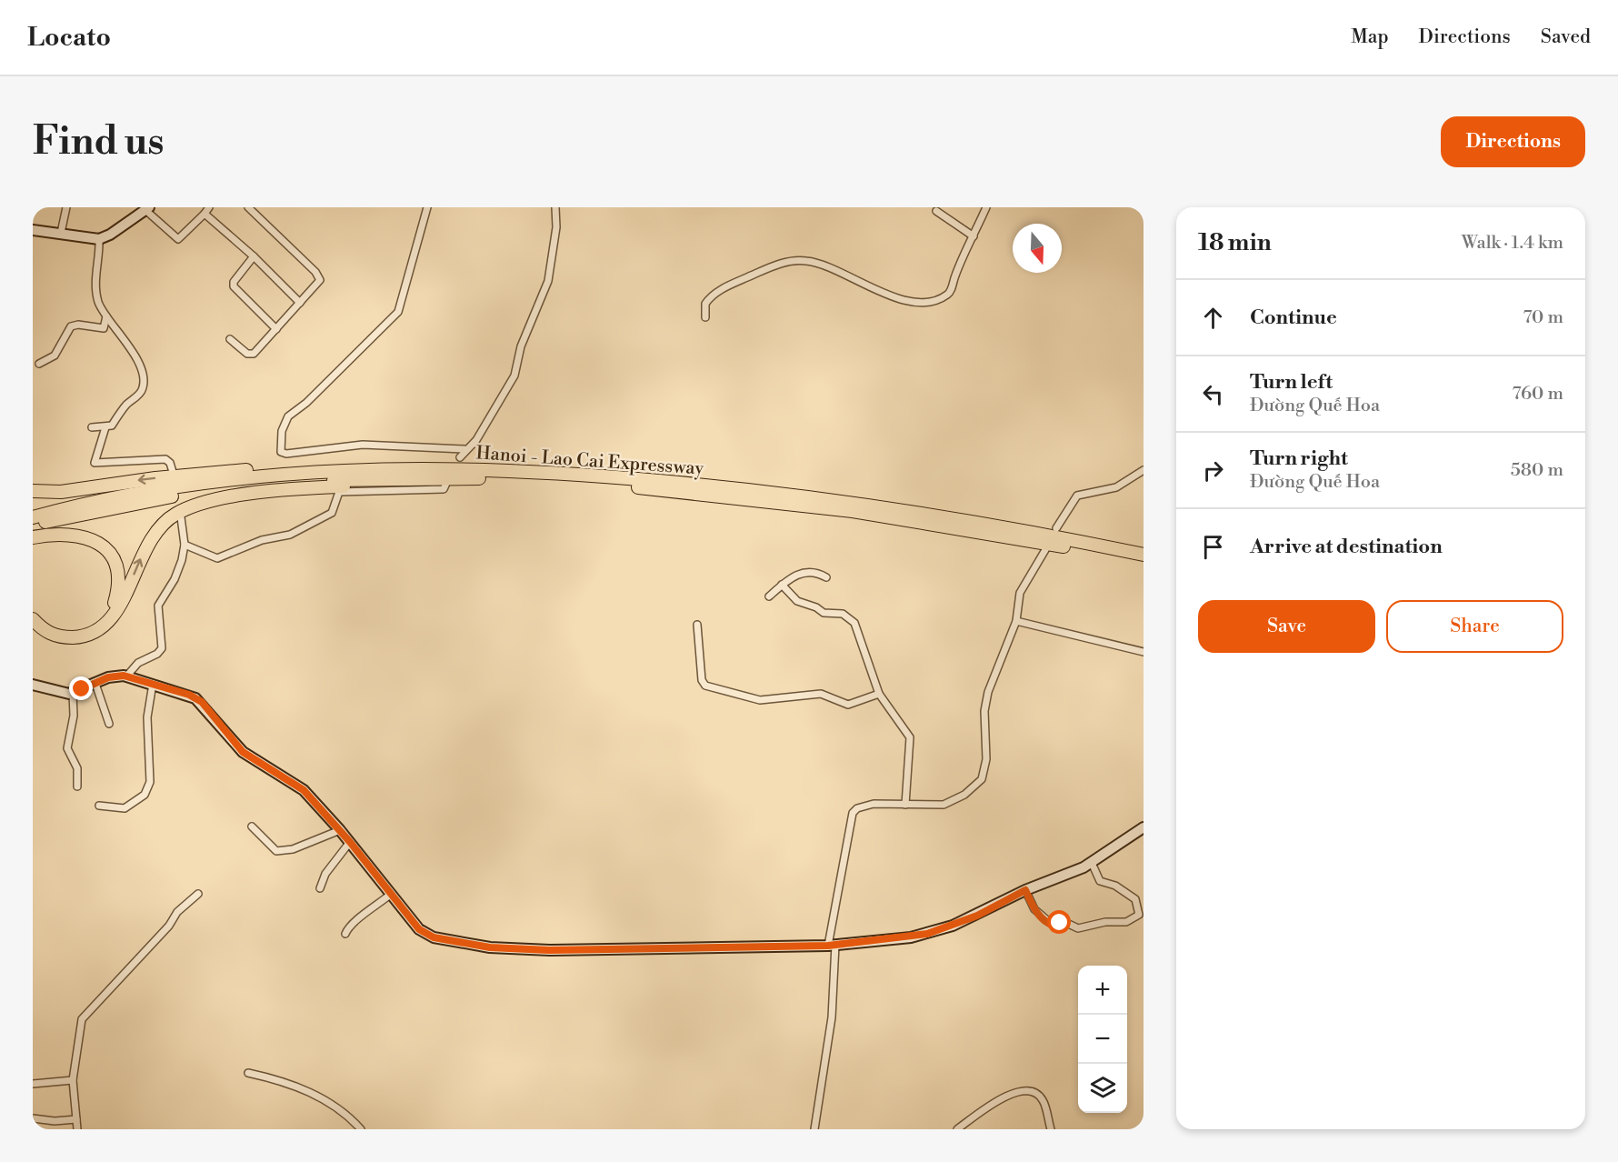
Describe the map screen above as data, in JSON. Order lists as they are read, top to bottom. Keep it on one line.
{"streets":{"highway":["Hanoi - Lao Cai Expressway"]},"north":"bottom","page":{"header":"Locato","nav":["Map","Directions","Saved"],"buttons":["Directions",["Save","Share"]],"title":"Find us","heading":["18 min","Walk · 1.4 km"],"list":[["Continue","70 m"],["Turn left","Đường Quế Hoa","760 m"],["Turn right","Đường Quế Hoa","580 m"],"Arrive at destination"],"map_buttons":["+","−"]}}
